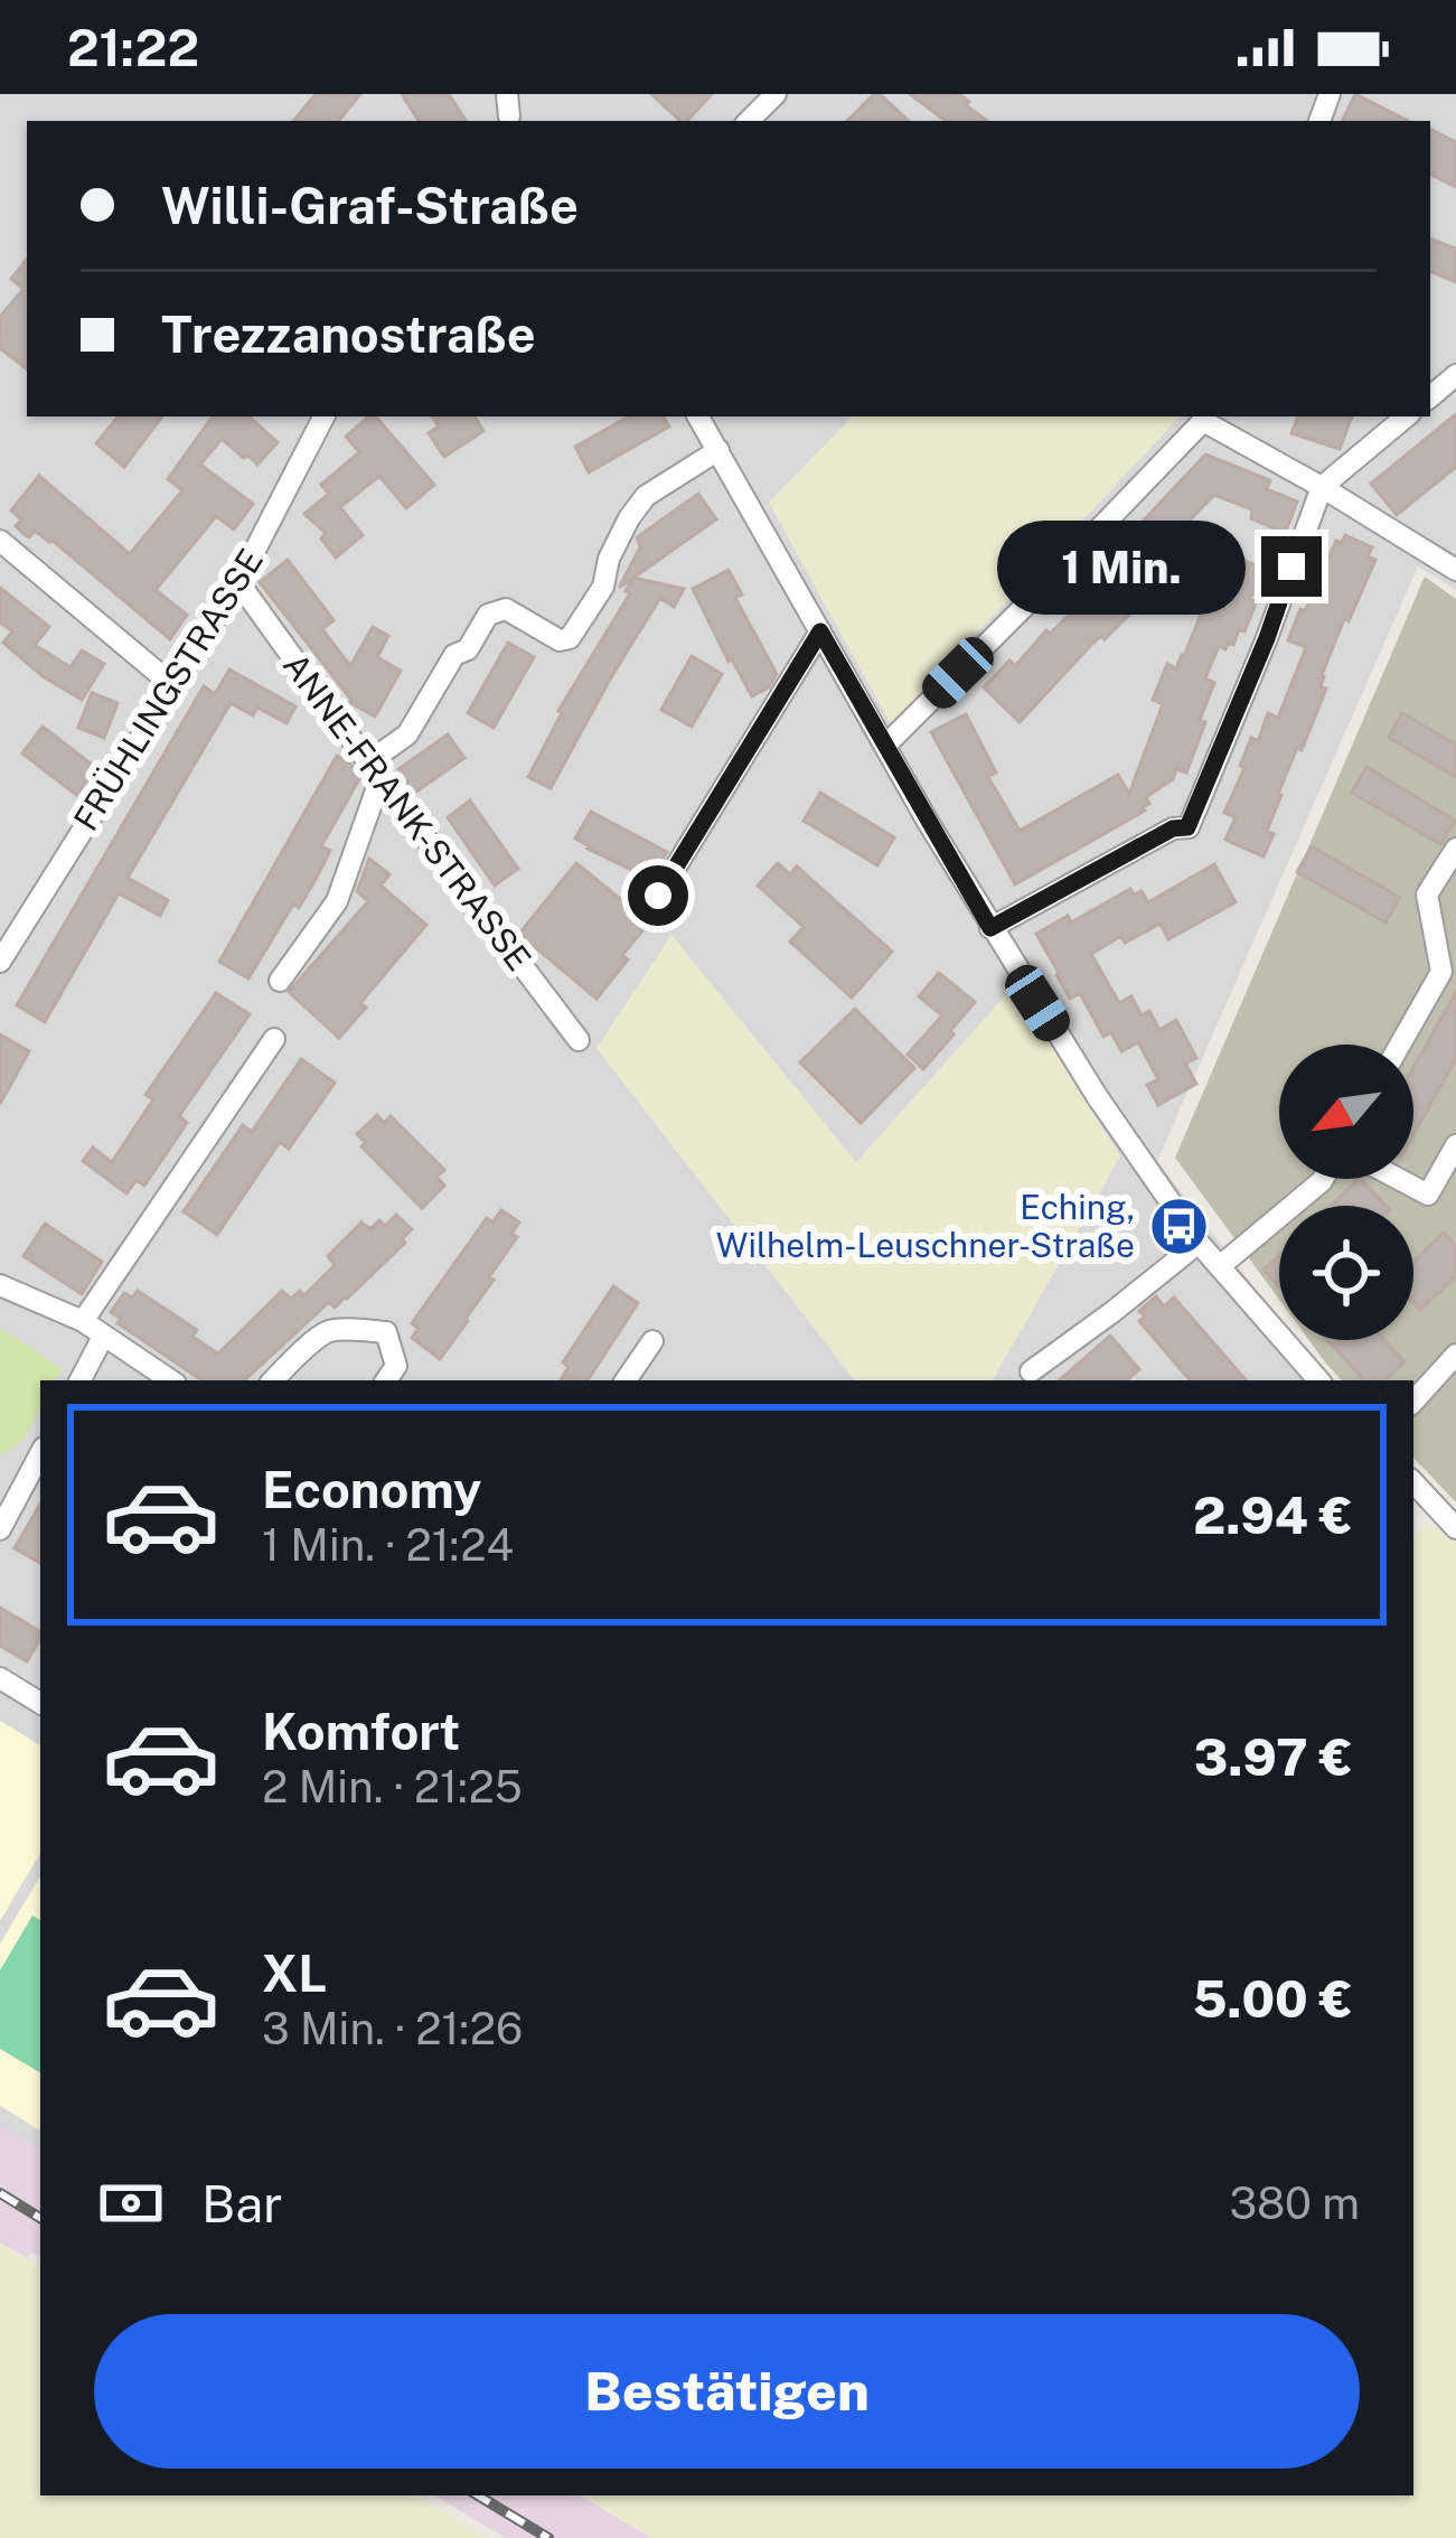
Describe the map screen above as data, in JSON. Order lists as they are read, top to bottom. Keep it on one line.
{"streets":{"street":["FRÜHLINGSTRASSE","ANNE-FRANK-STRASSE"]},"crossings":[["FRÜHLINGSTRASSE","ANNE-FRANK-STRASSE"]],"places":{"bus stop":["Eching, Wilhelm-Leuschner-Straße"]},"north":"bottom left","page":{"status":"21:22","banner":["Willi-Graf-Straße","Trezzanostraße"],"bubble":"1 Min.","list":[{"name":"Economy","note":"1 Min. · 21:24","value":"2.94 €"},{"name":"Komfort","note":"2 Min. · 21:25","value":"3.97 €"},{"name":"XL","note":"3 Min. · 21:26","value":"5.00 €"}],"pay":["Bar","380 m"],"buttons":"Bestätigen"}}
